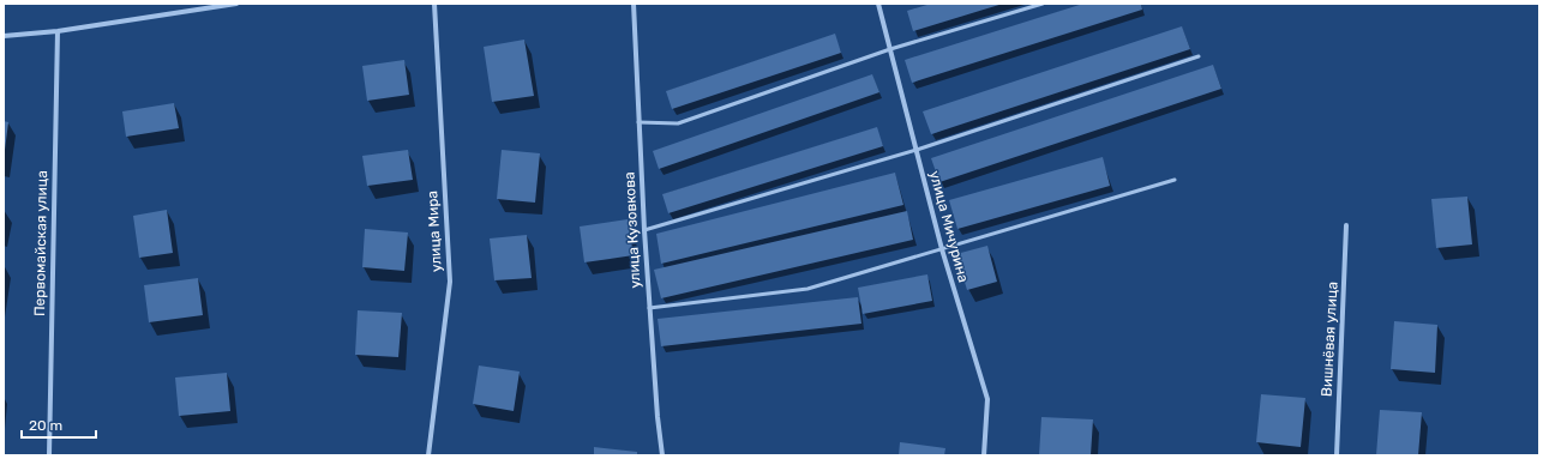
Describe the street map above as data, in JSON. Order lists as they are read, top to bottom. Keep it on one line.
{"streets":{"street":["улица Мичурина","улица Кузовкова","улица Мира","Первомайская улица","Вишнёвая улица"]},"scale_bar":"20 m"}
